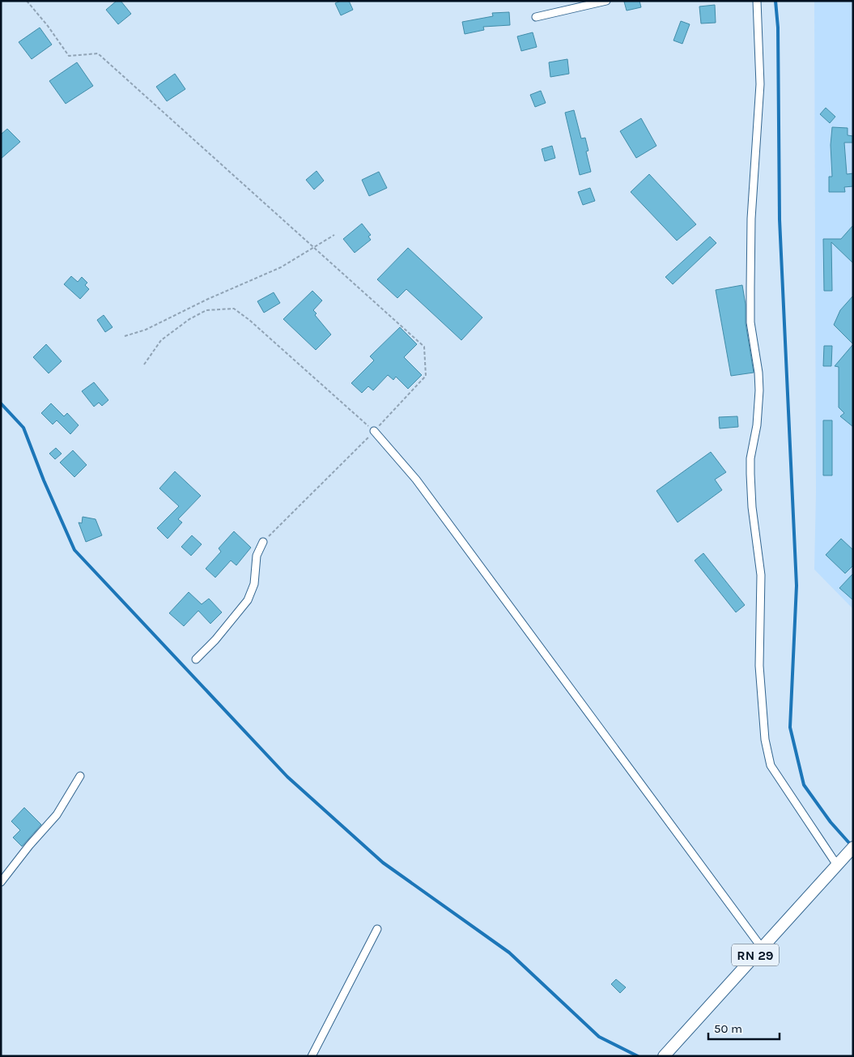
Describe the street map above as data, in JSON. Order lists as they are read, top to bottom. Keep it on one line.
{"streets":{"main road":["RN 29"]},"scale_bar":"50 m"}
